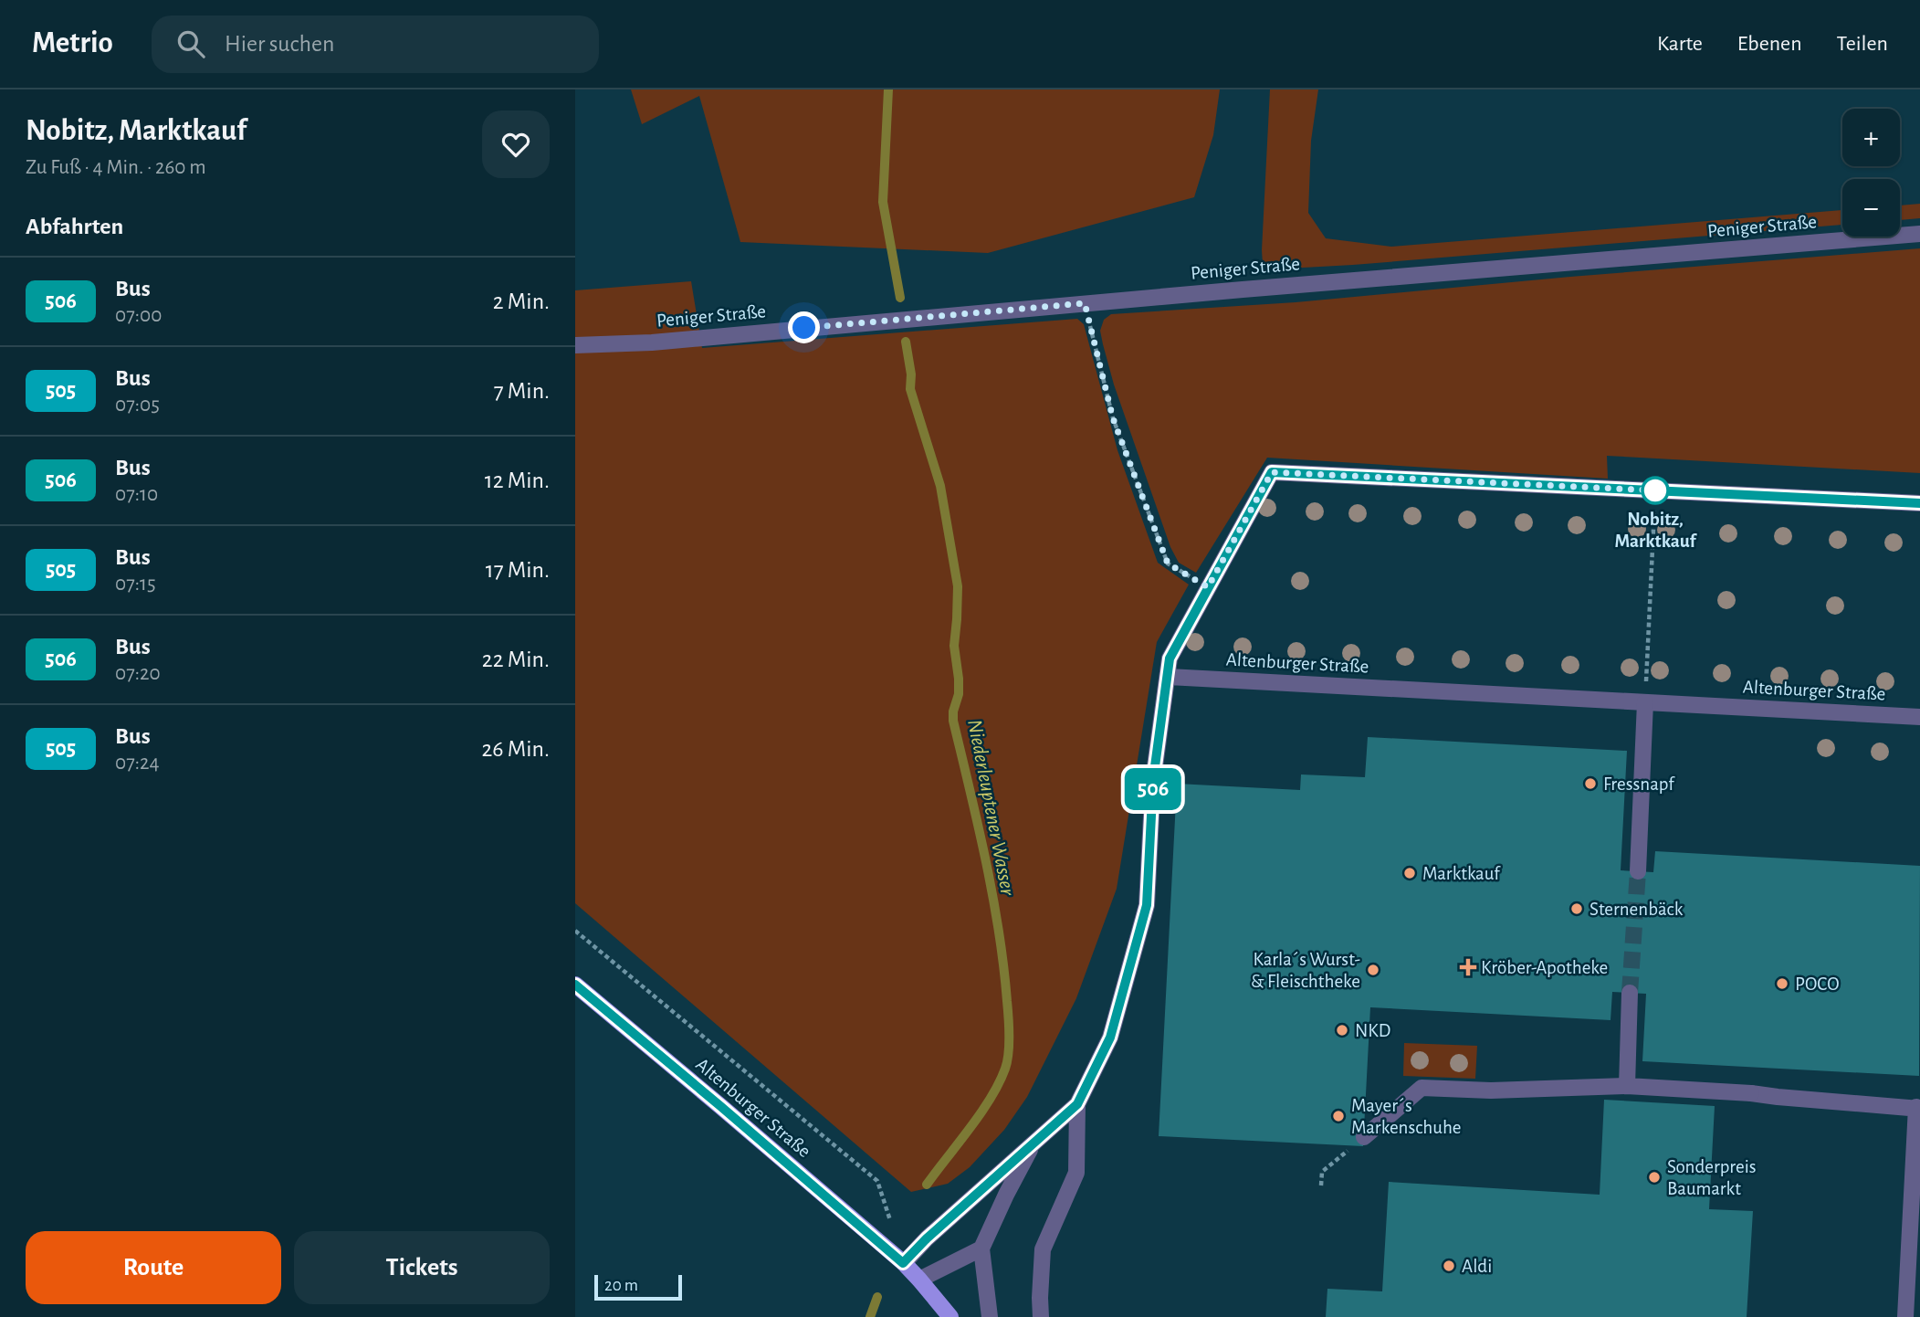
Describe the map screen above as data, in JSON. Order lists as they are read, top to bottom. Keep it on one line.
{"streets":{"main road":["Altenburger Straße"],"street":["Peniger Straße"]},"water":["Niederleuptener Wasser"],"places":{"other":["Nobitz, Marktkauf","Fressnapf","Marktkauf","Sternenbäck","Karla´s Wurst- & Fleischtheke","POCO","NKD","Mayer´s Markenschuhe","Sonderpreis Baumarkt","Aldi"],"health":["Kröber-Apotheke"]},"lines":["bus line 506"],"scale_bar":"20 m","page":{"header":"Metrio","search":"Hier suchen","nav":["Karte","Ebenen","Teilen"],"heading":[["Nobitz, Marktkauf","Zu Fuß · 4 Min. · 260 m"],"Abfahrten"],"on_map":"506","map_buttons":["+","−"],"list":[{"mark":"506","name":"Bus","note":"07:00","value":"2 Min."},{"mark":"505","name":"Bus","note":"07:05","value":"7 Min."},{"mark":"506","name":"Bus","note":"07:10","value":"12 Min."},{"mark":"505","name":"Bus","note":"07:15","value":"17 Min."},{"mark":"506","name":"Bus","note":"07:20","value":"22 Min."},{"mark":"505","name":"Bus","note":"07:24","value":"26 Min."}],"buttons":["Route","Tickets"],"scale":"20 m"}}
